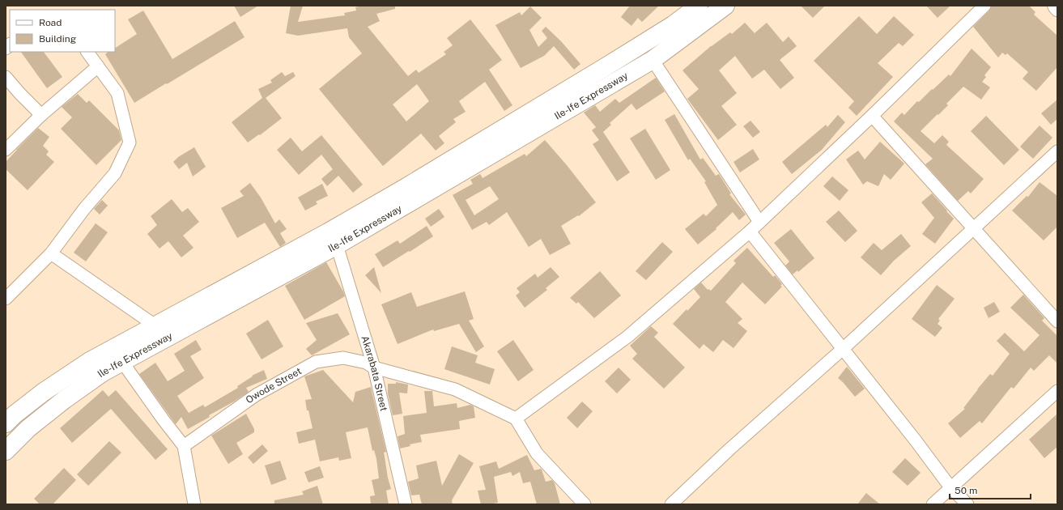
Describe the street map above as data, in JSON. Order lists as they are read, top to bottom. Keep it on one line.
{"streets":{"main road":["Ile-Ife Expressway"],"street":["Akarabata Street","Owode Street"]},"crossings":[["Ile-Ife Expressway","Akarabata Street"],["Akarabata Street","Owode Street"]],"legend":["Road","Building"],"scale_bar":"50 m"}
